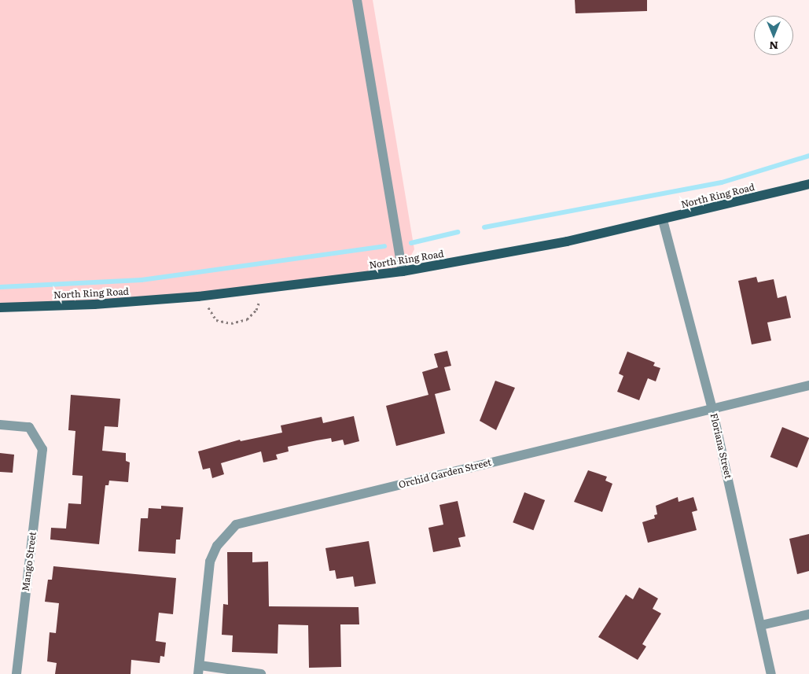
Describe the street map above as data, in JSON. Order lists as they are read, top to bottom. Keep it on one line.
{"streets":{"main road":["North Ring Road"],"street":["Floriana Street","Orchid Garden Street","Mango Street"]},"crossings":[["North Ring Road","Floriana Street"],["Floriana Street","Orchid Garden Street"]],"north":"bottom"}
